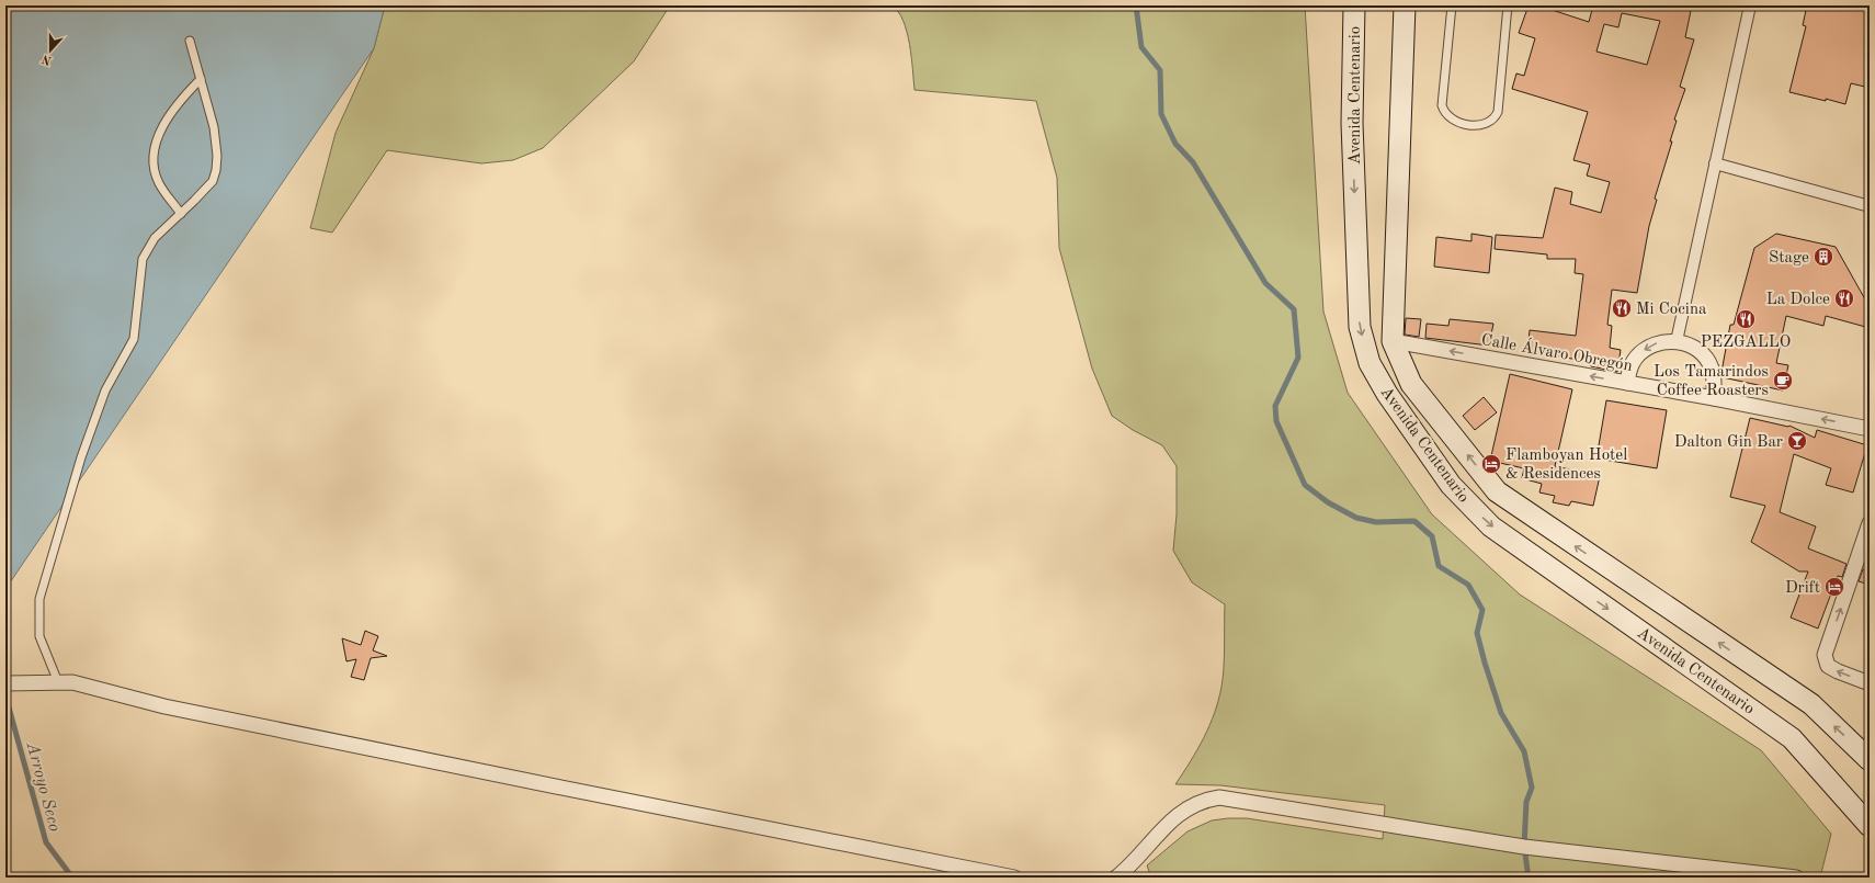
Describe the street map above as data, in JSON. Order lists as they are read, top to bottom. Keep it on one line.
{"streets":{"main road":["Avenida Centenario"],"street":["Calle Álvaro Obregón"]},"crossings":[["Avenida Centenario","Calle Álvaro Obregón"]],"one_way":["Calle Álvaro Obregón"],"water":["Arroyo Seco"],"places":{"building":["Stage"],"restaurant":["La Dolce","Mi Cocina","PEZGALLO"],"cafe":["Los Tamarindos Coffee Roasters"],"bar":["Dalton Gin Bar"],"hotel":["Flamboyan Hotel & Residences","Drift"]},"north":"bottom"}
